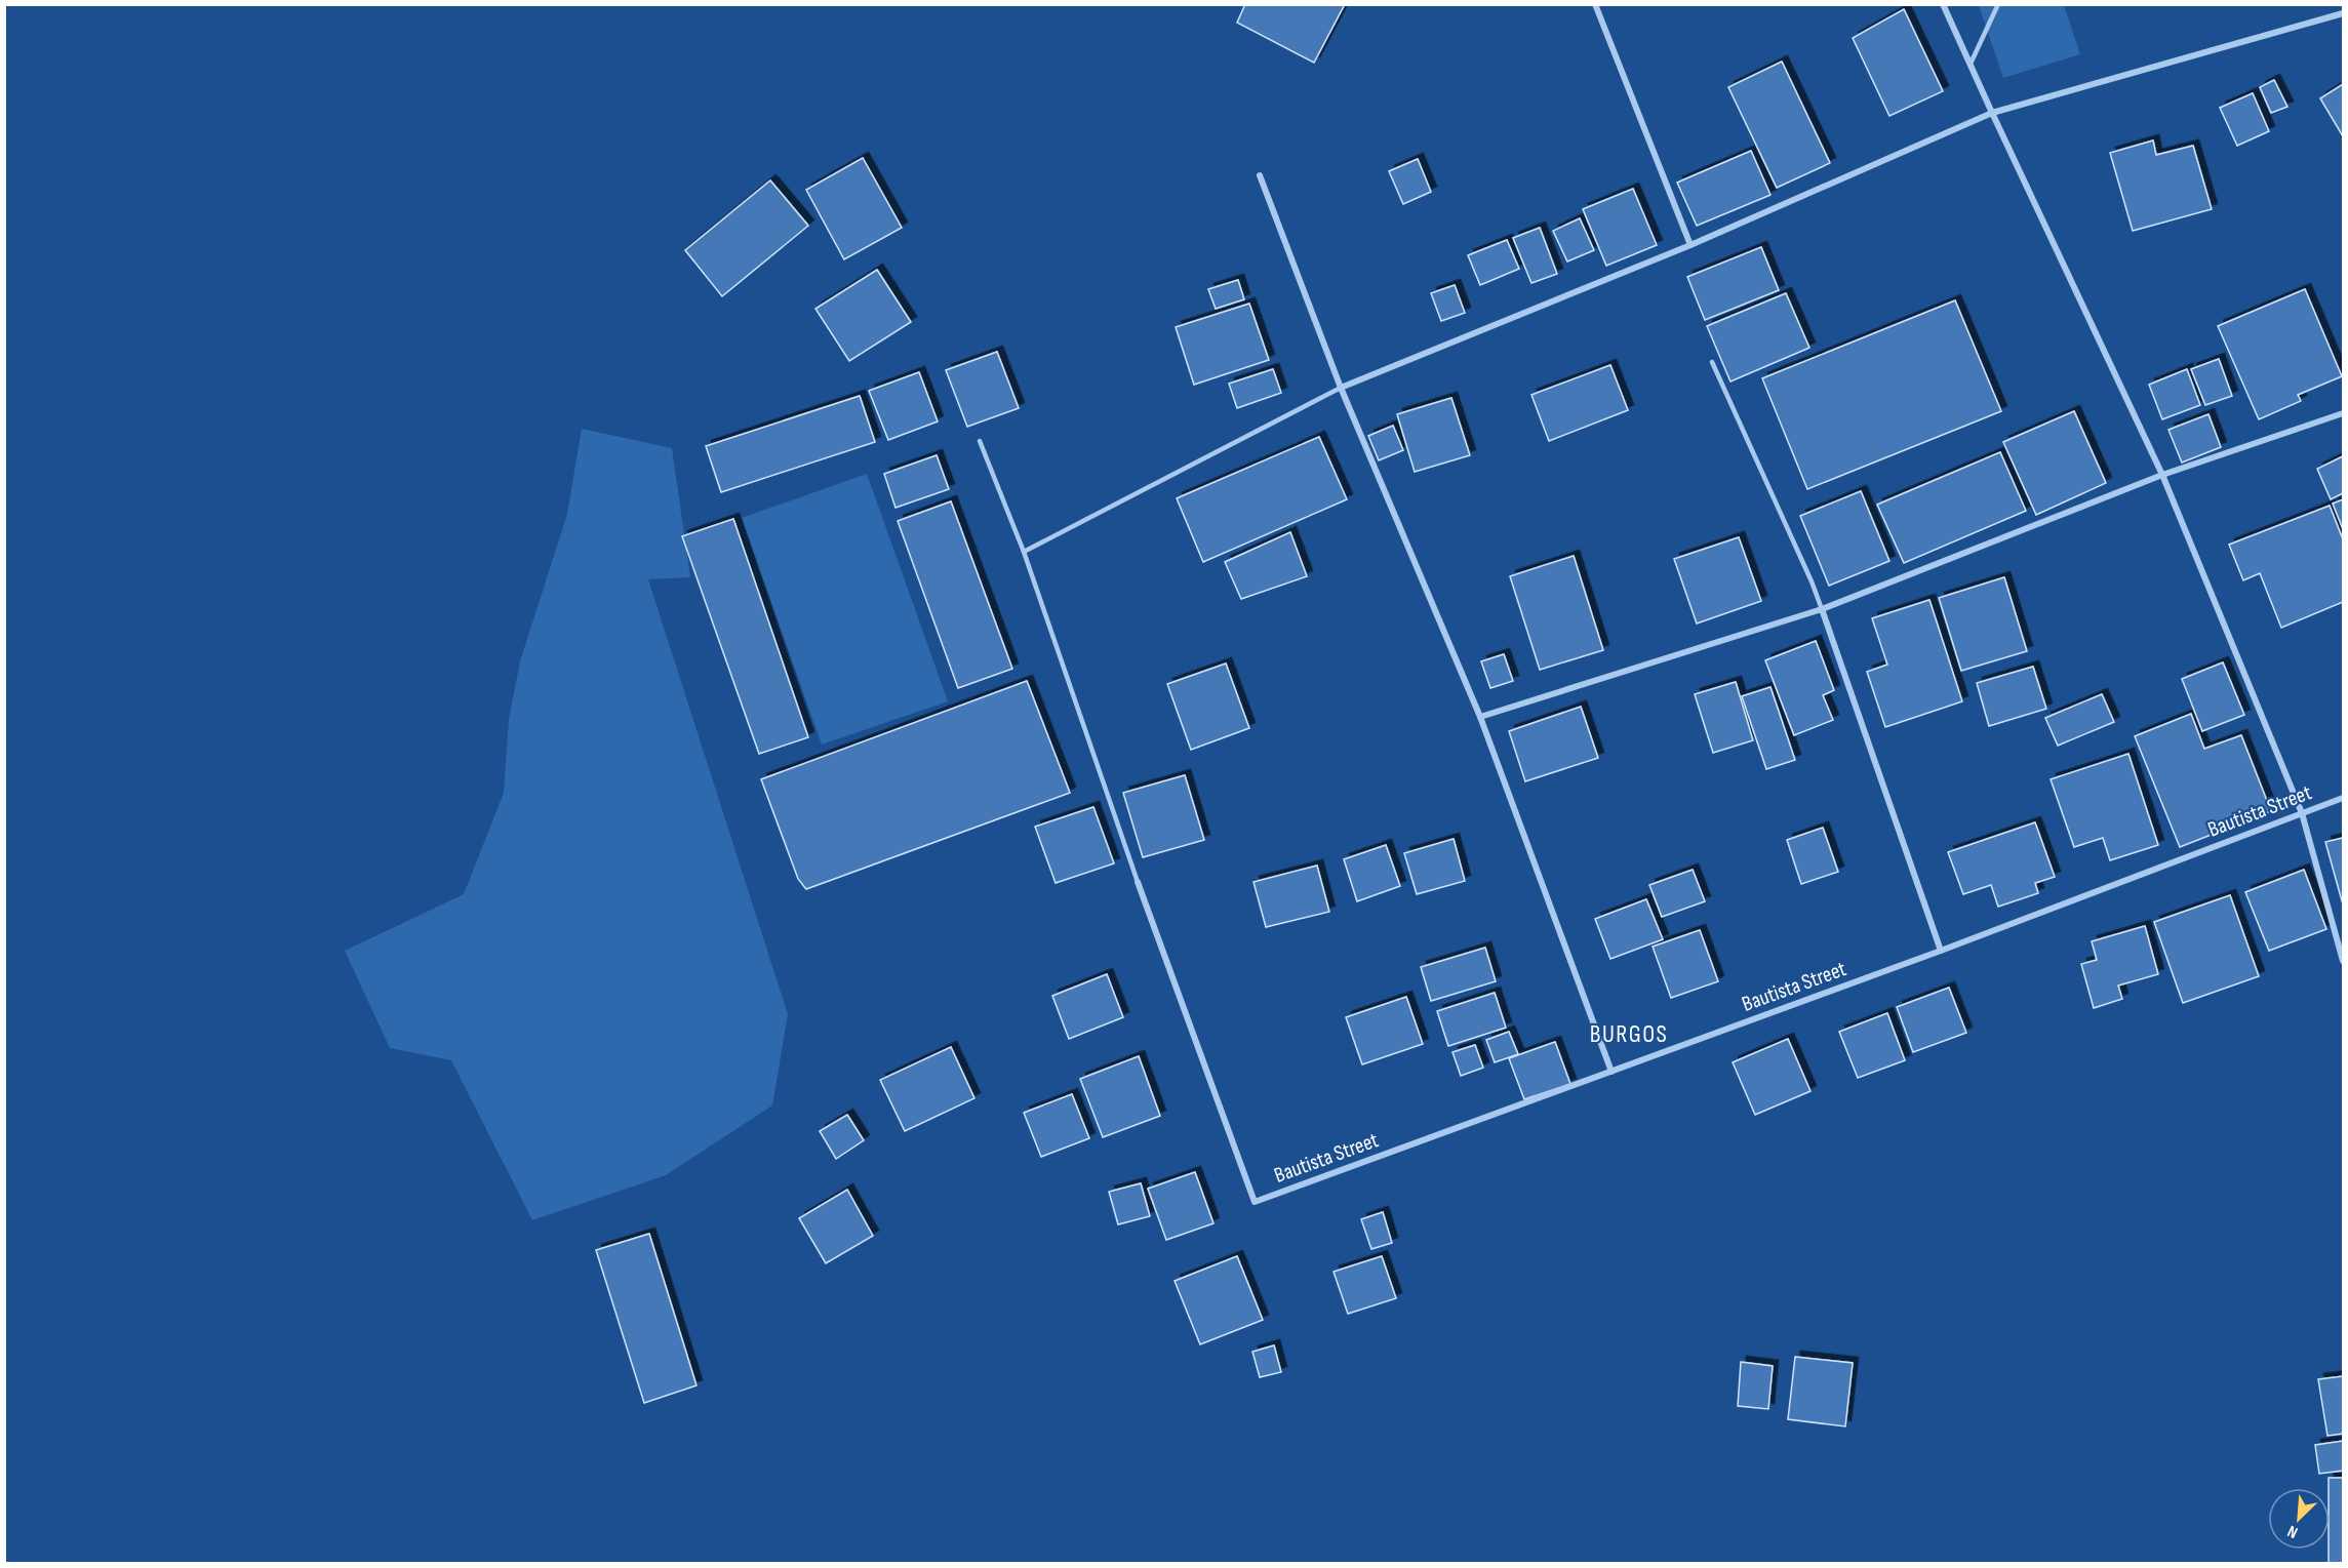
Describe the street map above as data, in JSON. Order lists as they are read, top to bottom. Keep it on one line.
{"streets":{"street":["Bautista Street"]},"districts":["BURGOS"],"north":"bottom left"}
